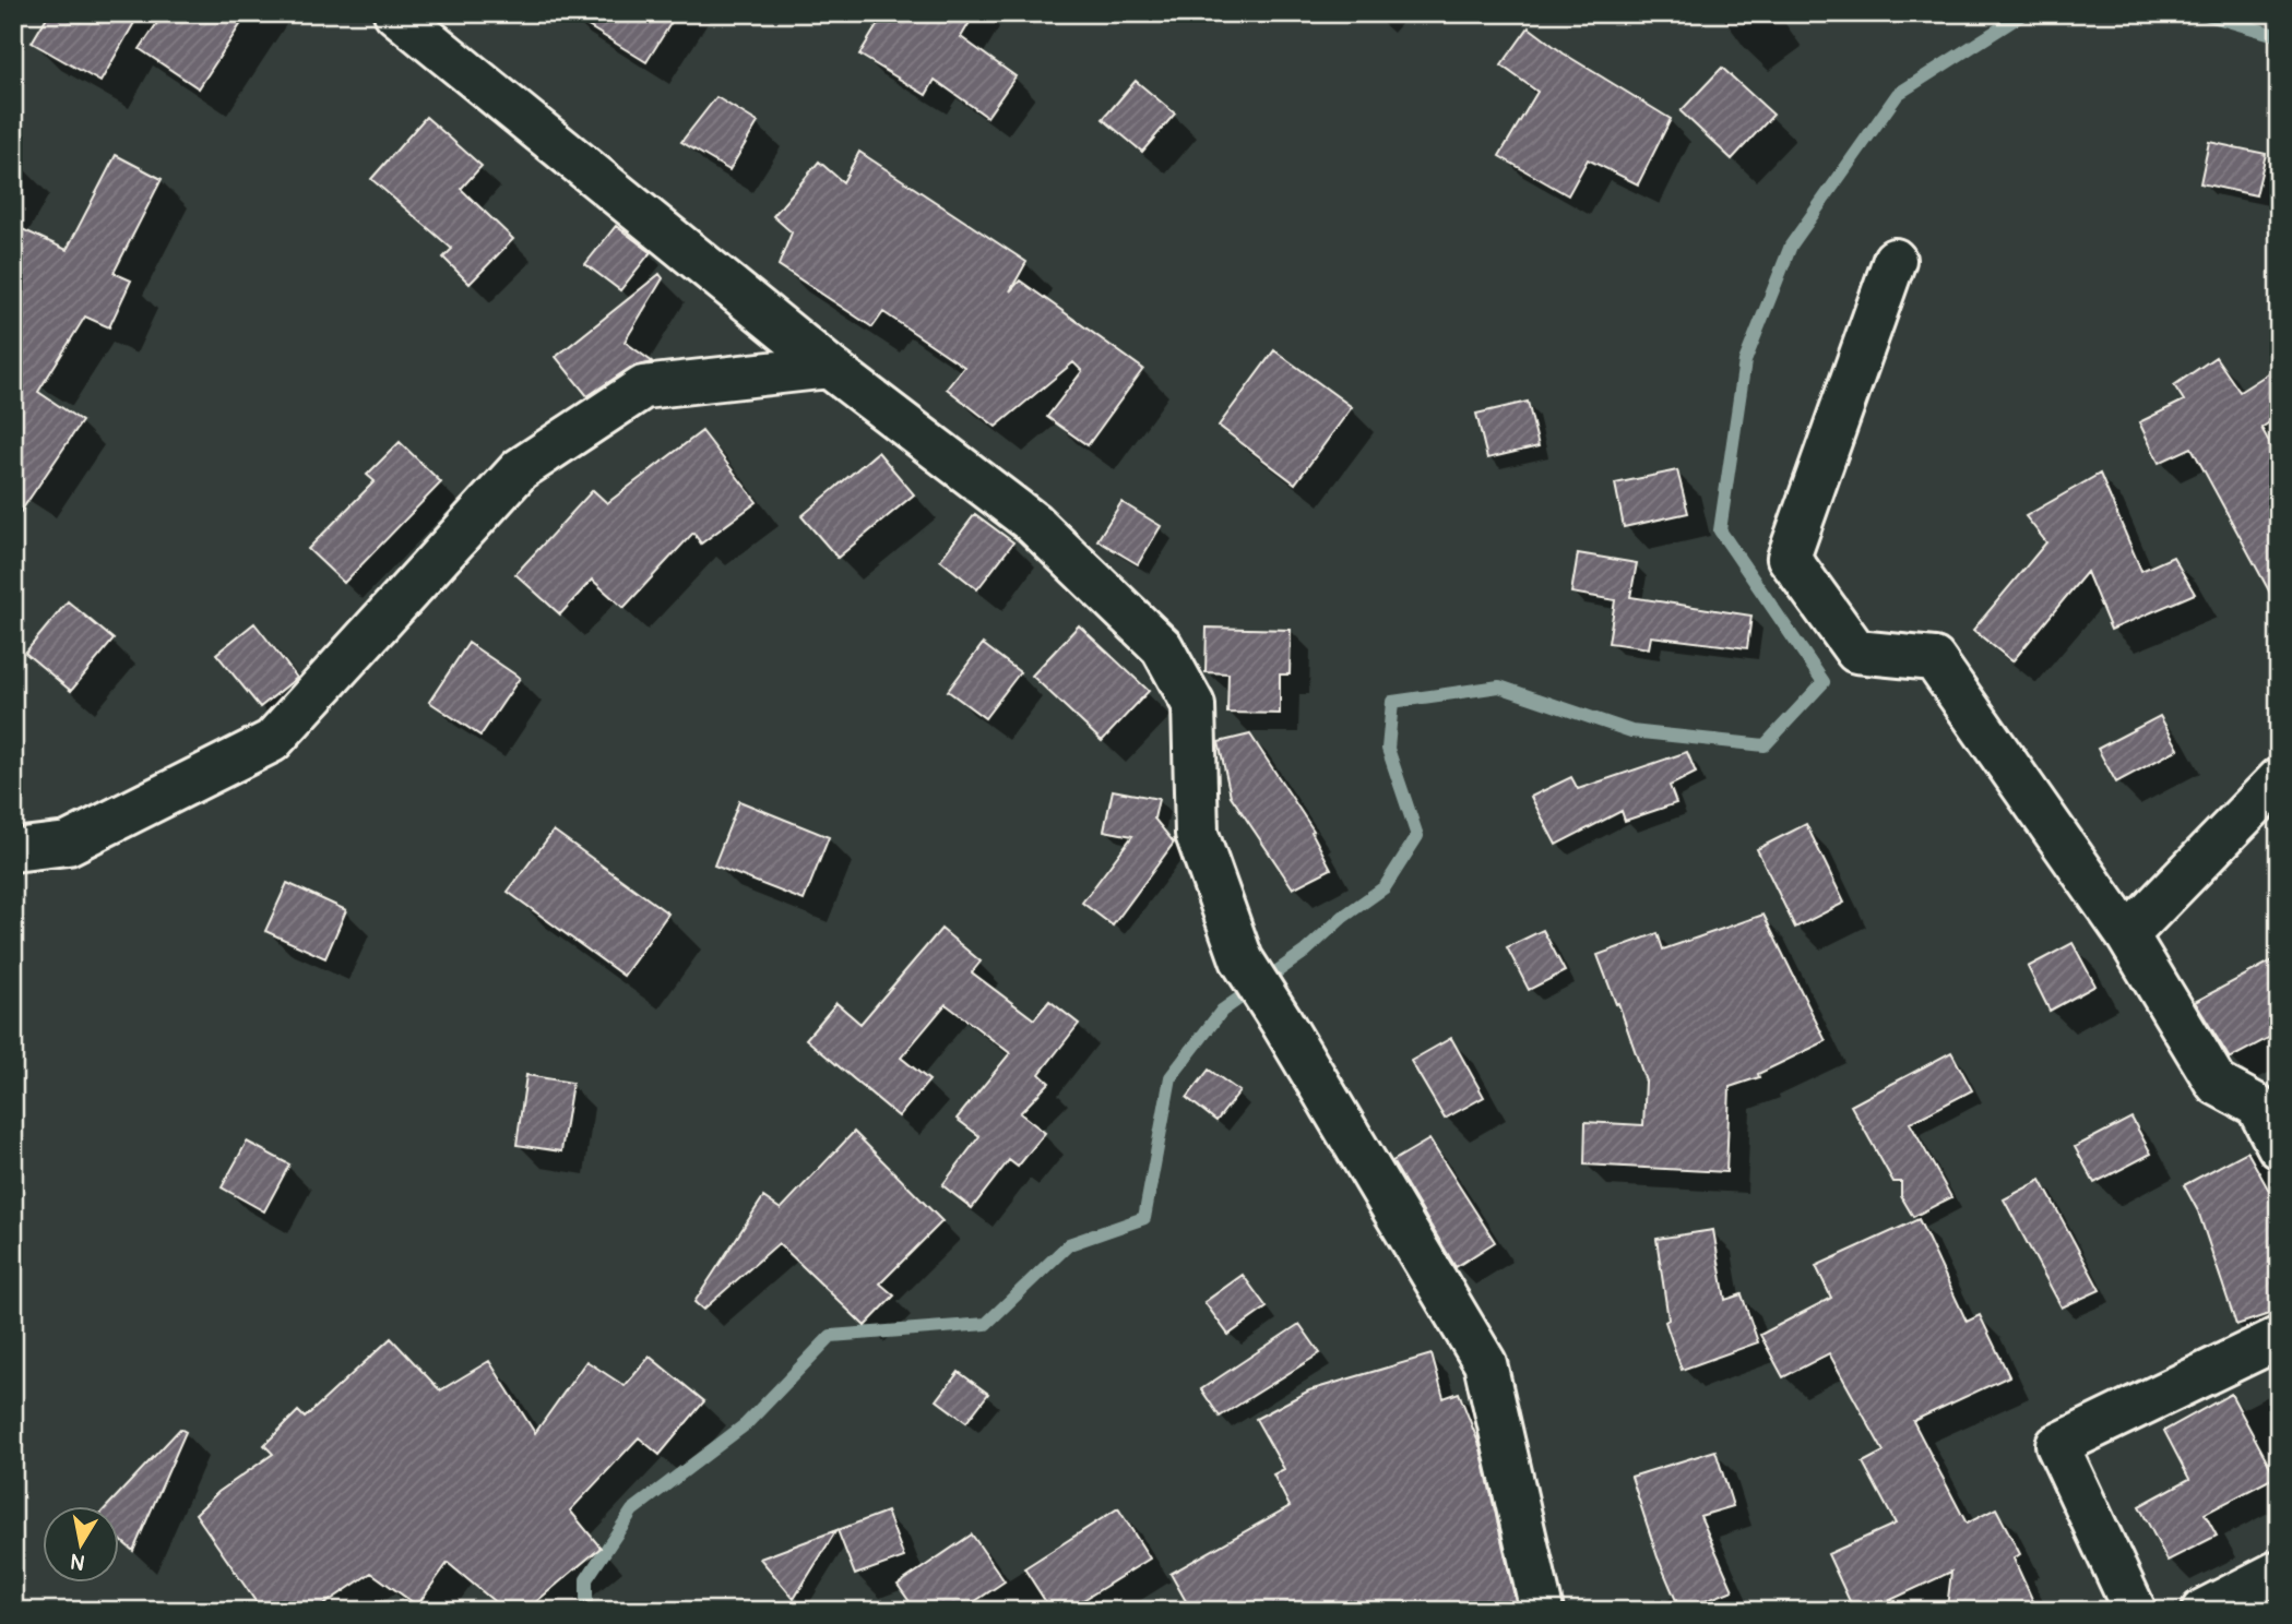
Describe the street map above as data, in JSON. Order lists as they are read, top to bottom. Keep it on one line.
{"north":"bottom"}
